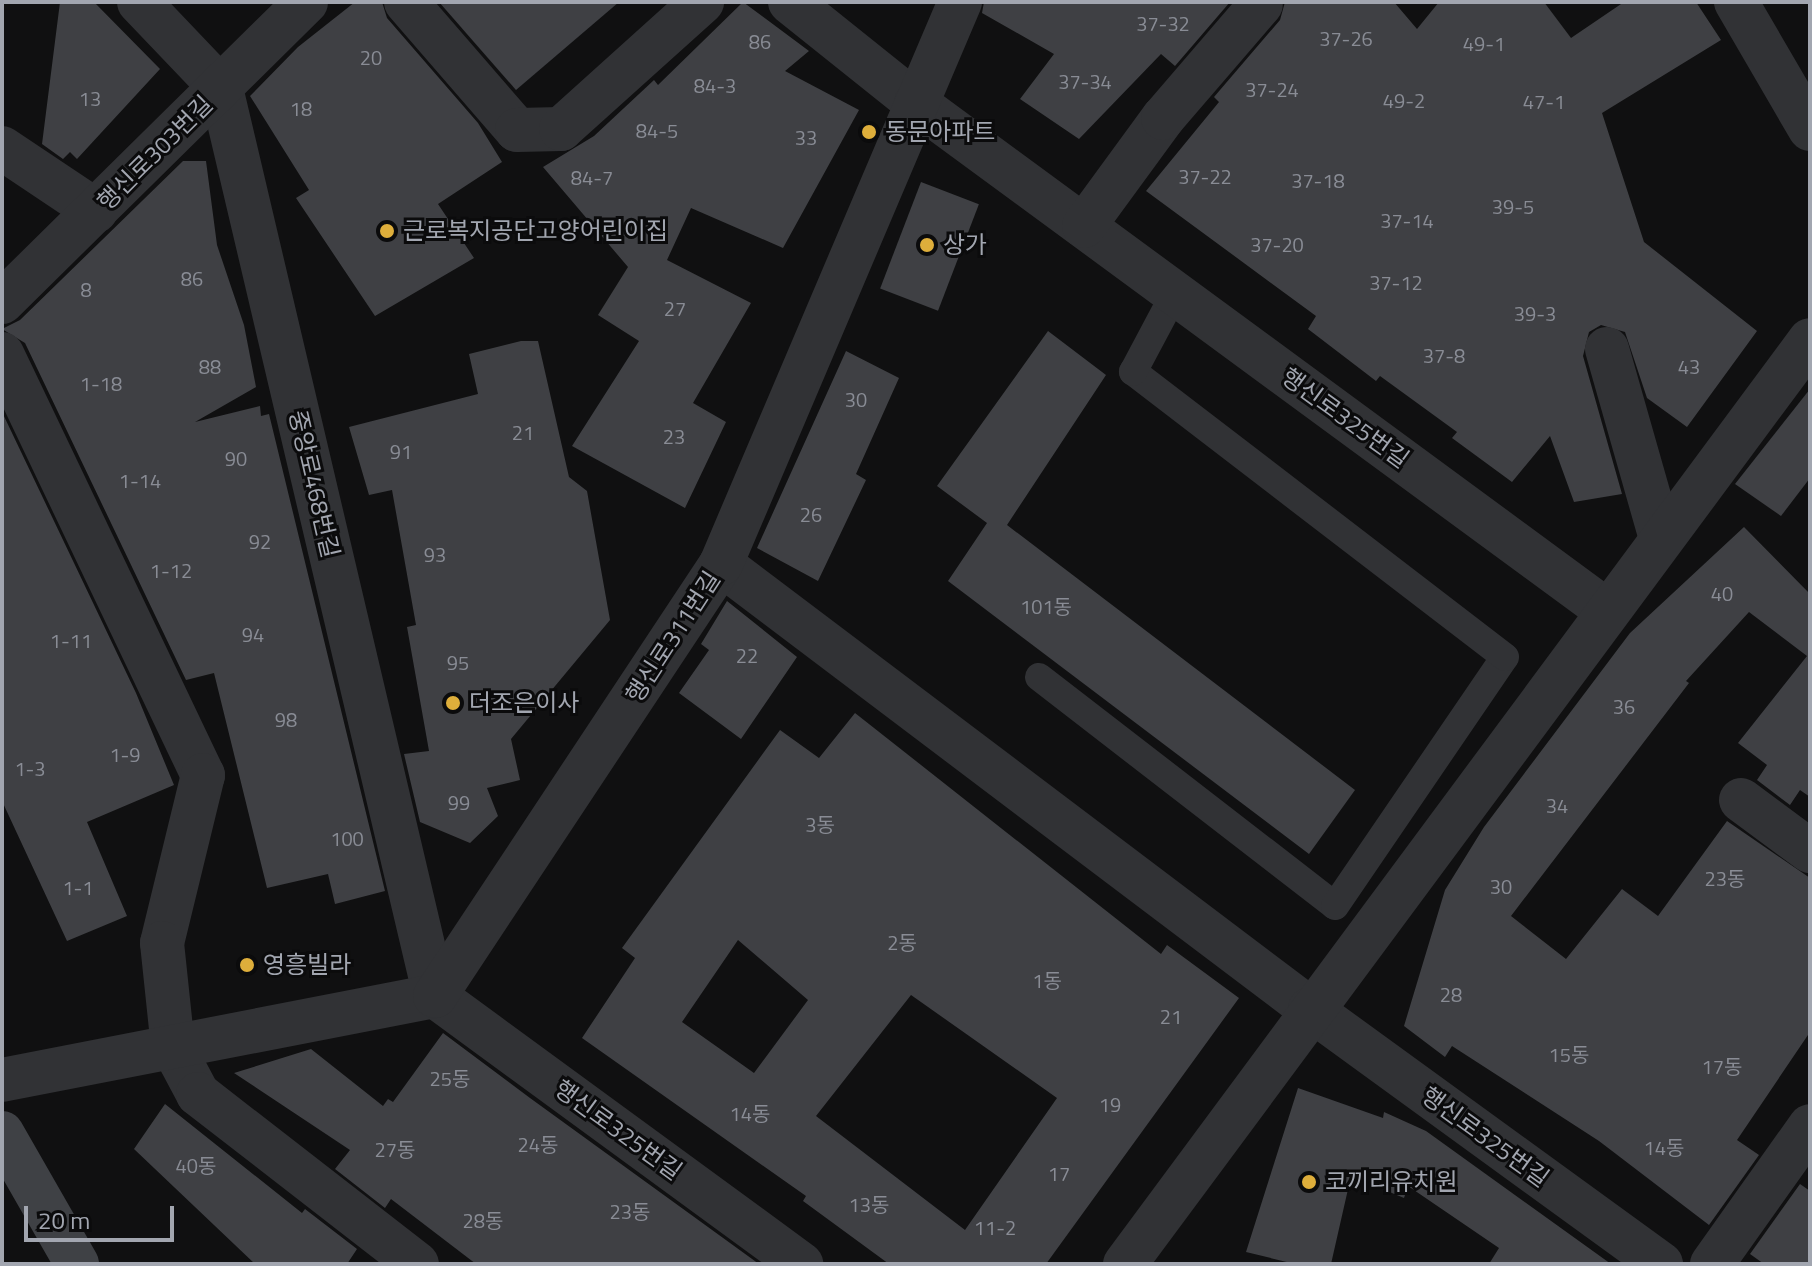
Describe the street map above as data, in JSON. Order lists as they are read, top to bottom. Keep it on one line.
{"streets":{"street":["행신로303번길","행신로325번길","중앙로468번길","행신로311번길"]},"crossings":[["행신로303번길","중앙로468번길"],["행신로325번길","중앙로468번길"],["행신로325번길","행신로311번길"],["중앙로468번길","행신로311번길"]],"places":["동문아파트","근로복지공단고양어린이집","상가","더조은이사","영흥빌라","코끼리유치원"],"house_numbers":["37-32","37-26","86","49-1","20","37-34","84-3","37-24","13","49-2","47-1","18","84-5","33","37-22","84-7","37-18","39-5","37-14","37-20","86","37-12","8","27","39-3","37-8","88","43","1-18","30","21","23","91","90","1-14","26","92","93","1-12","40","101동","94","1-11","22","95","36","98","1-9","1-3","99","34","3동","100","23동","30","1-1","2동","1동","28","21","15동","17동","25동","19","14동","24동","14동","27동","40동","17","13동","23동","28동","11-2"],"scale_bar":"20 m"}
